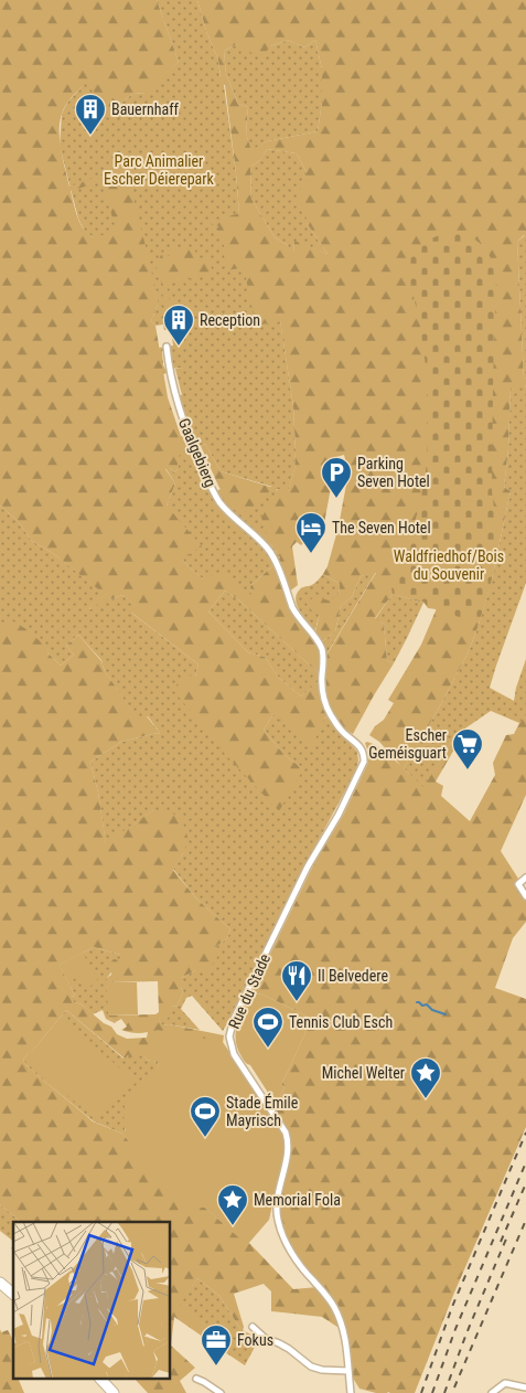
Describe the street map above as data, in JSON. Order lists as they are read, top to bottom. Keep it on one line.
{"streets":{"street":["Gaalgebierg","Rue du Stade"]},"crossings":[["Gaalgebierg","Rue du Stade"]],"parks":["Parc Animalier Escher Déierepark","Waldfriedhof/Bois du Souvenir"],"places":{"building":["Bauernhaff","Reception"],"parking":["Parking Seven Hotel"],"hotel":["The Seven Hotel"],"supermarket":["Escher Geméisguart"],"restaurant":["Il Belvedere"],"sports":["Tennis Club Esch","Stade Émile Mayrisch"],"place":["Michel Welter","Memorial Fola"],"office":["Fokus"]}}
